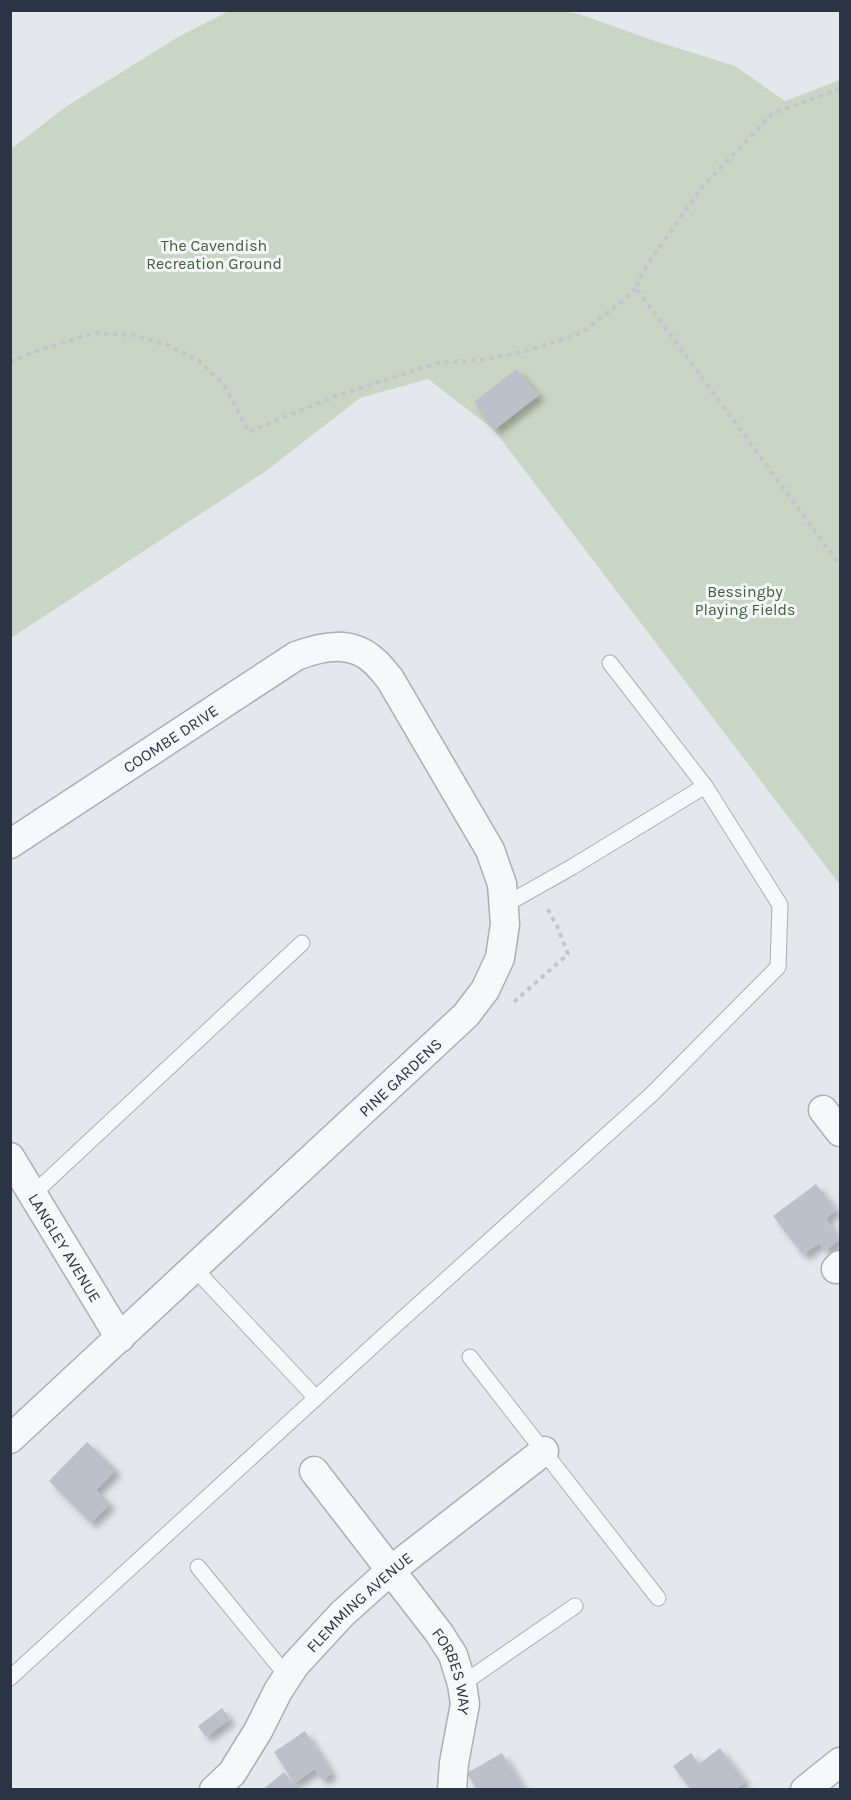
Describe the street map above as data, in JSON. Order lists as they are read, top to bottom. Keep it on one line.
{"streets":{"street":["COOMBE DRIVE","PINE GARDENS","LANGLEY AVENUE","FLEMMING AVENUE","FORBES WAY"]},"crossings":[["COOMBE DRIVE","PINE GARDENS"],["PINE GARDENS","LANGLEY AVENUE"],["FLEMMING AVENUE","FORBES WAY"]],"parks":["The Cavendish Recreation Ground","Bessingby Playing Fields"]}
